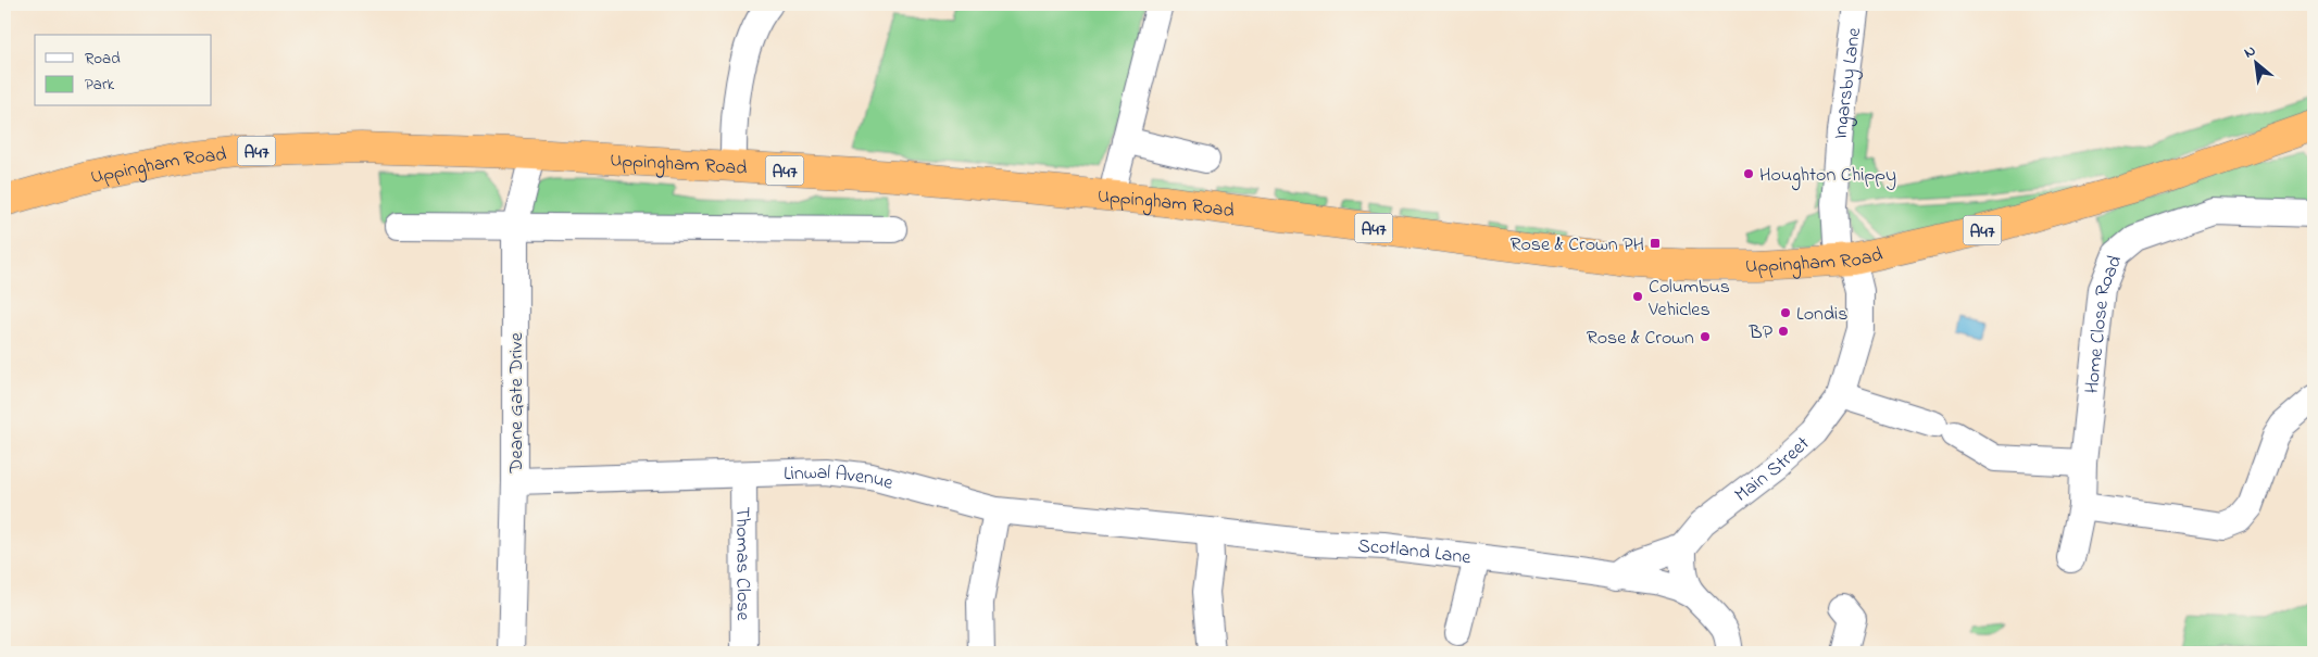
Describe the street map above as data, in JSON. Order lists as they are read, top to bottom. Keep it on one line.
{"streets":{"highway":["A47","Uppingham Road"],"street":["Ingarsby Lane","Home Close Road","Deane Gate Drive","Main Street","Linwal Avenue","Scotland Lane","Thomas Close"]},"crossings":[["Ingarsby Lane","Uppingham Road"],["Ingarsby Lane","Main Street"],["Uppingham Road","Deane Gate Drive"],["Uppingham Road","Main Street"],["Deane Gate Drive","Linwal Avenue"],["Linwal Avenue","Scotland Lane"],["Linwal Avenue","Thomas Close"]],"places":{"other":["Houghton Chippy","Columbus Vehicles","Londis","BP","Rose & Crown"],"transit":["Rose & Crown PH"]},"legend":["Road","Park"],"north":"top left"}
